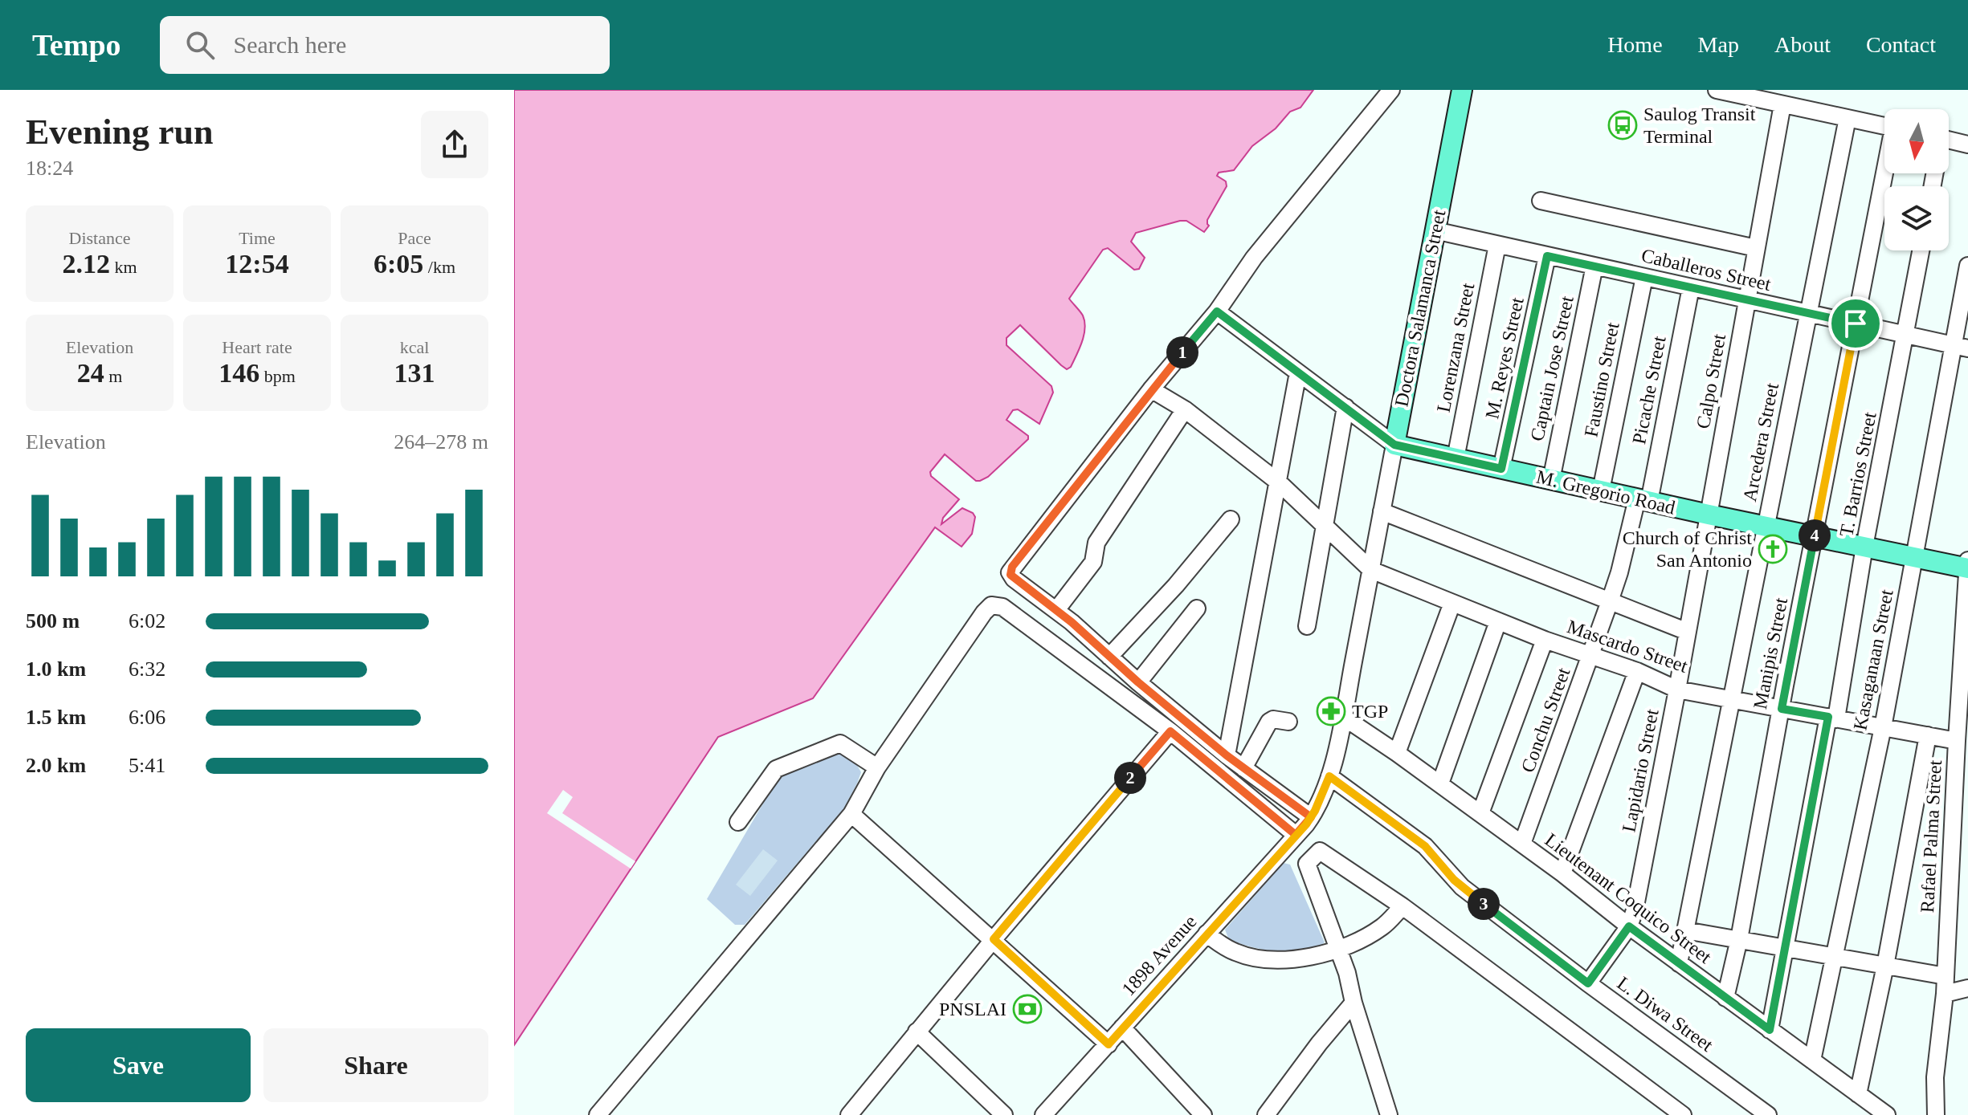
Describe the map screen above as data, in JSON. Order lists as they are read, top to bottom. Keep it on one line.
{"streets":{"main road":["Doctora Salamanca Street","M. Gregorio Road"],"street":["Caballeros Street","Lorenzana Street","M. Reyes Street","Captain Jose Street","Faustino Street","Calpo Street","Picache Street","Arcedera Street","T. Barrios Street","Mascardo Street","Manipis Street","Kasaganaan Street","Conchu Street","Lapidario Street","Rafael Palma Street","Lieutenant Coquico Street","1898 Avenue","L. Diwa Street"]},"crossings":[["Caballeros Street","Doctora Salamanca Street"],["Caballeros Street","Lorenzana Street"],["Caballeros Street","M. Reyes Street"],["Caballeros Street","Captain Jose Street"],["Caballeros Street","Faustino Street"],["Caballeros Street","Calpo Street"],["Caballeros Street","Picache Street"],["Caballeros Street","Arcedera Street"],["Caballeros Street","T. Barrios Street"],["Caballeros Street","Manipis Street"],["Caballeros Street","Kasaganaan Street"],["Doctora Salamanca Street","M. Gregorio Road"],["Doctora Salamanca Street","Mascardo Street"],["Doctora Salamanca Street","Lieutenant Coquico Street"],["Doctora Salamanca Street","1898 Avenue"],["Doctora Salamanca Street","L. Diwa Street"],["Lorenzana Street","M. Gregorio Road"],["M. Reyes Street","M. Gregorio Road"],["Captain Jose Street","M. Gregorio Road"],["Faustino Street","M. Gregorio Road"],["Calpo Street","M. Gregorio Road"],["Calpo Street","Lapidario Street"],["Picache Street","M. Gregorio Road"],["Picache Street","Conchu Street"],["Arcedera Street","M. Gregorio Road"],["Arcedera Street","Mascardo Street"],["Arcedera Street","Lieutenant Coquico Street"],["T. Barrios Street","M. Gregorio Road"],["T. Barrios Street","Mascardo Street"],["T. Barrios Street","Lieutenant Coquico Street"],["M. Gregorio Road","Manipis Street"],["M. Gregorio Road","Kasaganaan Street"],["M. Gregorio Road","Conchu Street"],["M. Gregorio Road","Lapidario Street"],["M. Gregorio Road","Rafael Palma Street"],["Mascardo Street","Manipis Street"],["Mascardo Street","Kasaganaan Street"],["Mascardo Street","Conchu Street"],["Mascardo Street","Lapidario Street"],["Mascardo Street","Rafael Palma Street"],["Manipis Street","Lieutenant Coquico Street"],["Kasaganaan Street","Lieutenant Coquico Street"],["Conchu Street","Lieutenant Coquico Street"],["Lapidario Street","Lieutenant Coquico Street"],["Lapidario Street","L. Diwa Street"]],"places":{"bus stop":["Saulog Transit Terminal"],"church":["Church of Christ San Antonio"],"pharmacy":["TGP"],"bank":["PNSLAI"]},"north":"bottom","page":{"header":"Tempo","search":"Search here","nav":["Home","Map","About","Contact"],"heading":["Evening run","18:24"],"stats":[["Distance","2.12 km"],["Time","12:54"],["Pace","6:05 /km"],["Elevation","24 m"],["Heart rate","146 bpm"],["kcal","131"]],"pins":["1","4","2","3"],"chart":["Elevation","264–278 m"],"list":[{"name":"500 m","note":"6:02"},{"name":"1.0 km","note":"6:32"},{"name":"1.5 km","note":"6:06"},{"name":"2.0 km","note":"5:41"}],"buttons":["Save","Share"]}}
